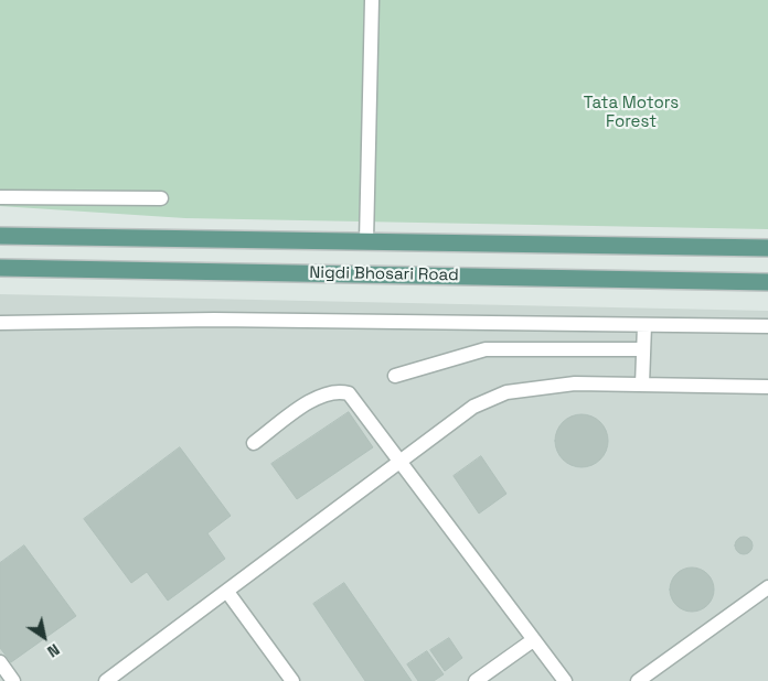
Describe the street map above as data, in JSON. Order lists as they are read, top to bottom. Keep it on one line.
{"streets":{"main road":["Nigdi Bhosari Road"]},"parks":["Tata Motors Forest"],"north":"bottom right"}
